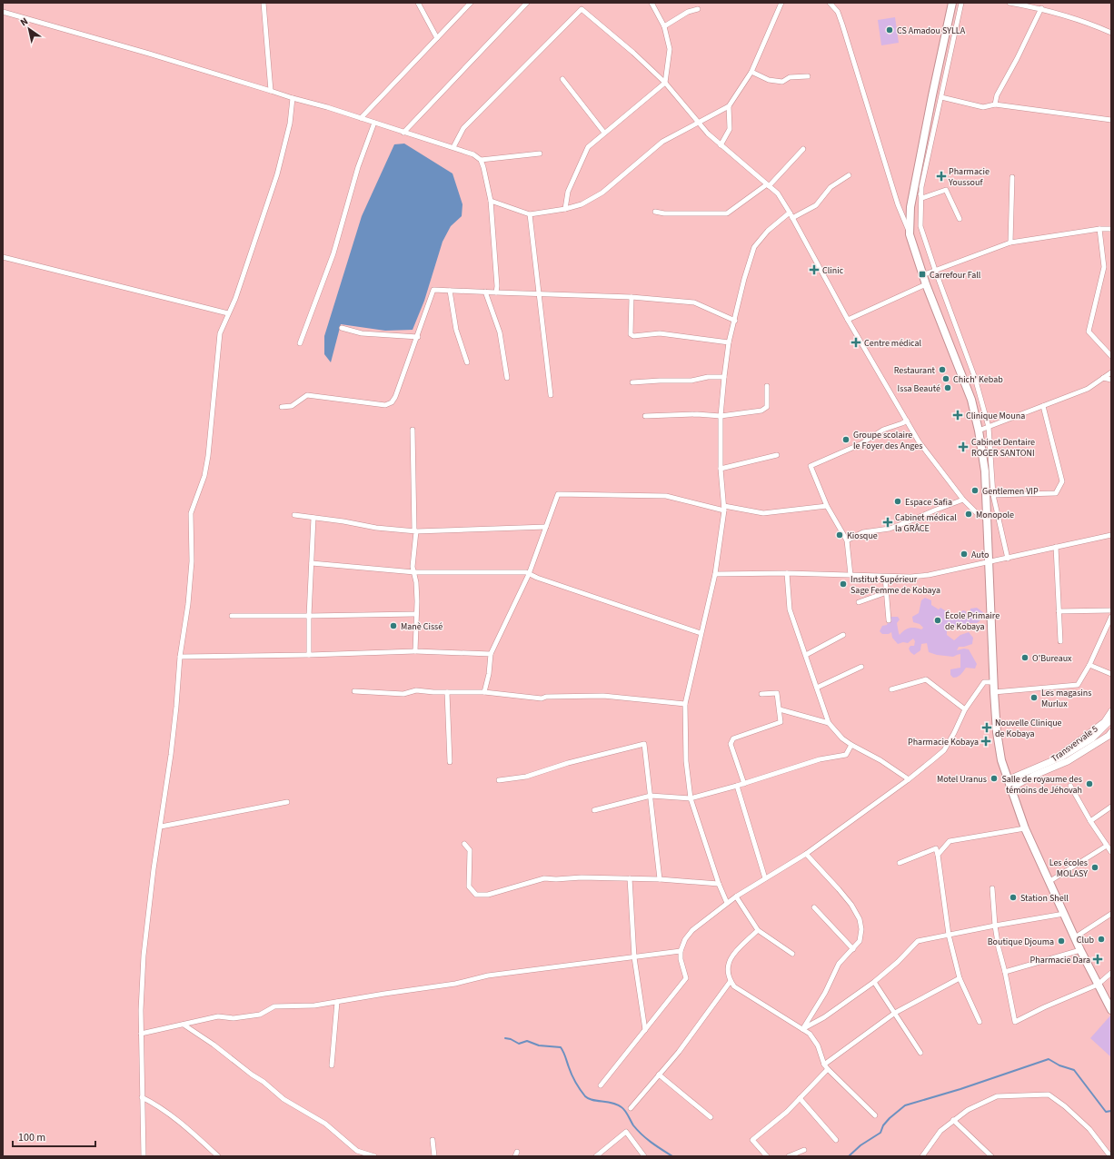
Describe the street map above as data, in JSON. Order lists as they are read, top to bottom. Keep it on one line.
{"streets":{"main road":["Transvervale 5"]},"places":{"other":["CS Amadou SYLLA","Restaurant","Chich' Kebab","Issa Beauté","Groupe scolaire le Foyer des Anges","Gentlemen VIP","Espace Safia","Monopole","Kiosque","Auto","Institut Supérieur Sage Femme de Kobaya","École Primaire de Kobaya","Manè Cissé","O'Bureaux","Les magasins Murlux","Motel Uranus","Salle de royaume des témoins de Jéhovah","Les écoles MOLASY","Station Shell","Club","Boutique Djouma"],"health":["Pharmacie Youssouf","Clinic","Centre médical","Clinique Mouna","Cabinet Dentaire ROGER SANTONI","Cabinet médical la GRÂCE","Nouvelle Clinique de Kobaya","Pharmacie Kobaya","Pharmacie Dara"],"transit":["Carrefour Fall"]},"scale_bar":"100 m","north":"top left"}
